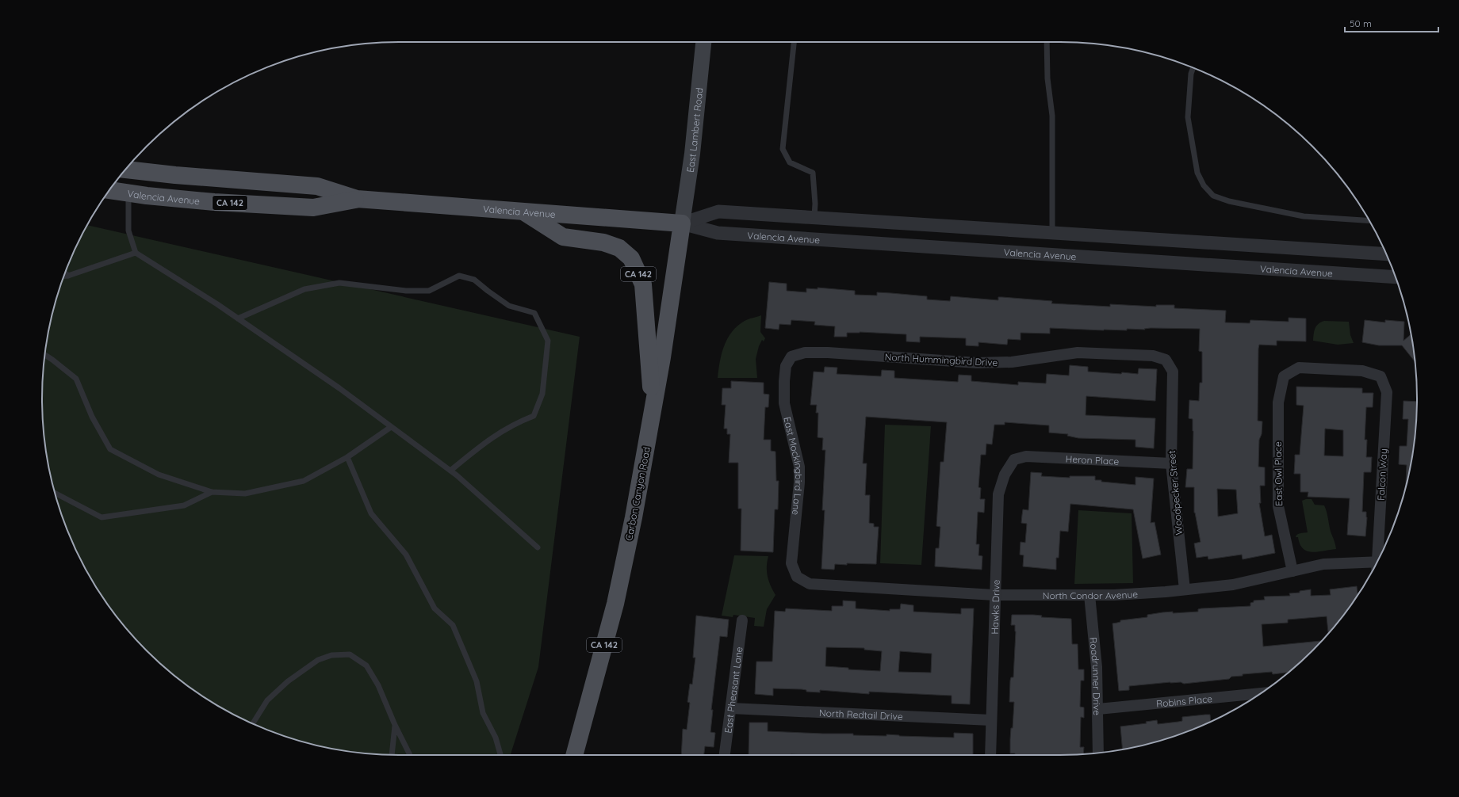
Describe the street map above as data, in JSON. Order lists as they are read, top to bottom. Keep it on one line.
{"streets":{"main road":["East Lambert Road","Valencia Avenue","CA 142","Carbon Canyon Road"],"street":["North Hummingbird Drive","Heron Place","East Mockingbird Lane","East Owl Place","Falcon Way","Woodpecker Street","North Condor Avenue","Hawks Drive","Roadrunner Drive","East Pheasant Lane","Robins Place","North Redtail Drive"]},"crossings":[["East Lambert Road","Valencia Avenue"],["East Lambert Road","Carbon Canyon Road"],["Valencia Avenue","CA 142"],["Valencia Avenue","Carbon Canyon Road"],["CA 142","Carbon Canyon Road"],["North Hummingbird Drive","East Mockingbird Lane"],["North Hummingbird Drive","Woodpecker Street"],["Heron Place","Woodpecker Street"],["Heron Place","Hawks Drive"],["East Mockingbird Lane","North Condor Avenue"],["East Owl Place","Falcon Way"],["East Owl Place","North Condor Avenue"],["Woodpecker Street","North Condor Avenue"],["North Condor Avenue","Hawks Drive"],["North Condor Avenue","Roadrunner Drive"],["Hawks Drive","North Redtail Drive"],["Roadrunner Drive","Robins Place"],["East Pheasant Lane","North Redtail Drive"]],"scale_bar":"50 m"}
